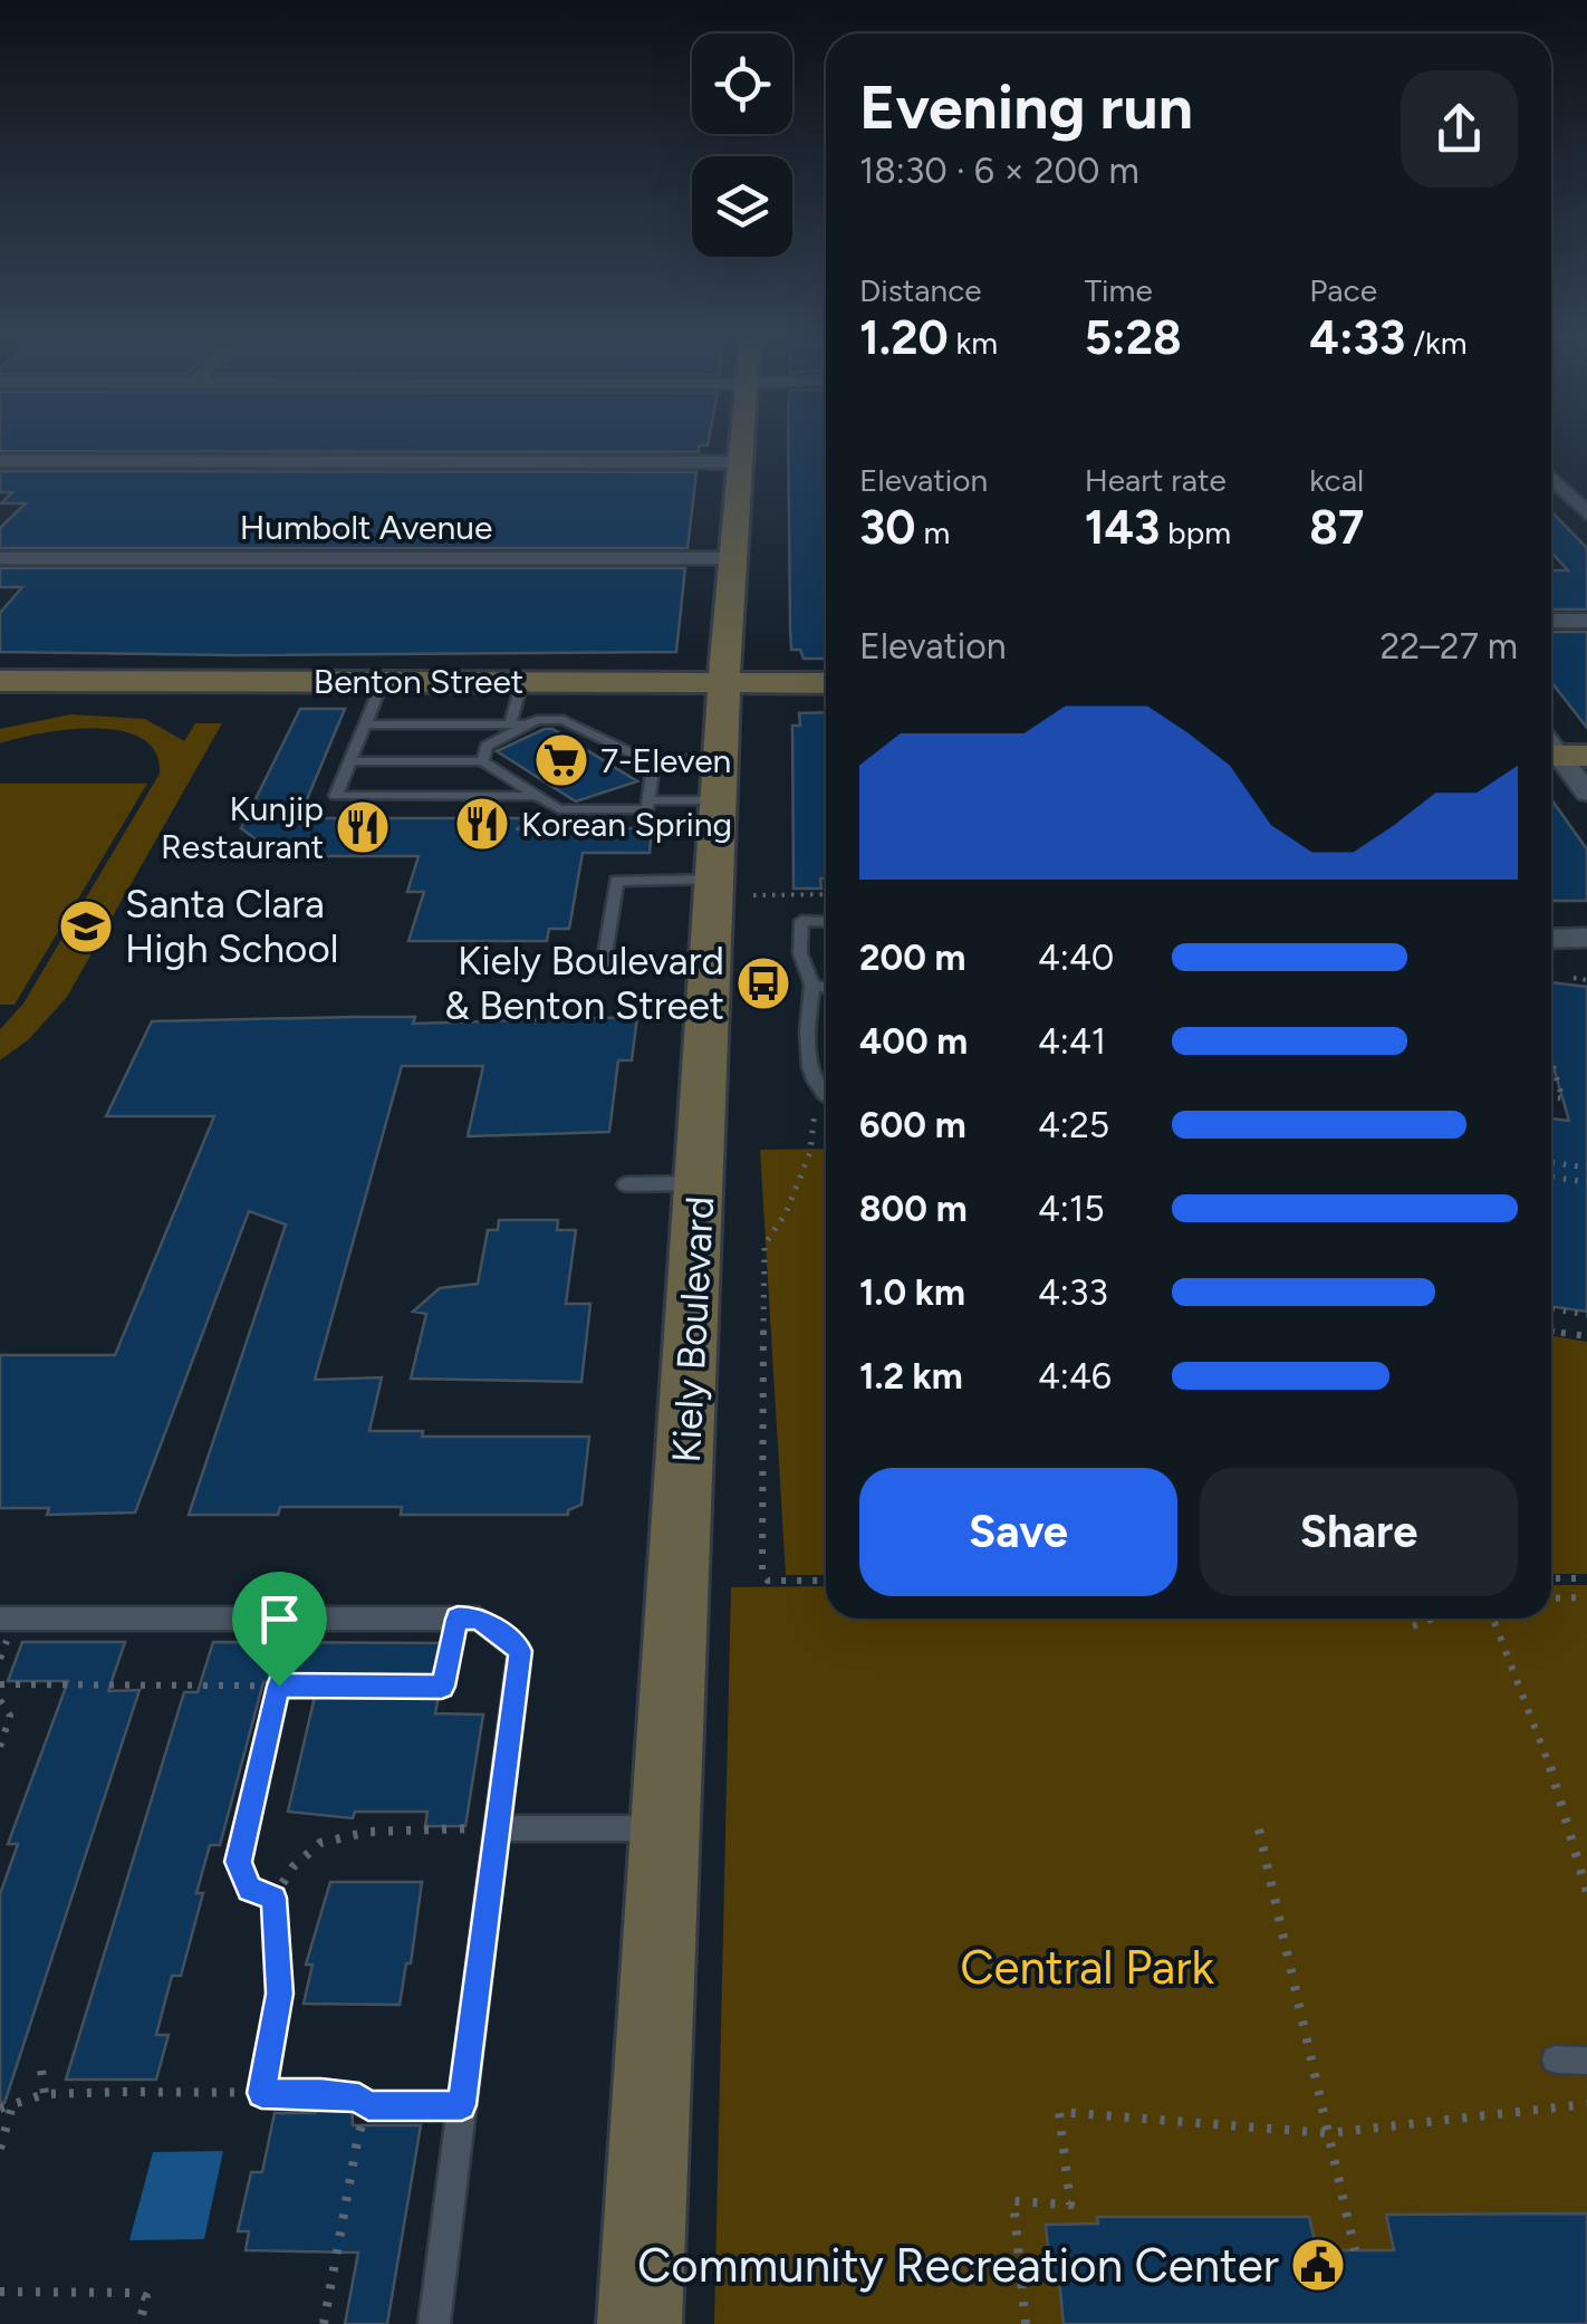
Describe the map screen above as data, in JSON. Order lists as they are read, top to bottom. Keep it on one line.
{"streets":{"main road":["Benton Street","Kiely Boulevard"],"street":["Humbolt Avenue"]},"crossings":[["Humbolt Avenue","Kiely Boulevard"],["Benton Street","Kiely Boulevard"]],"parks":["Central Park"],"places":{"supermarket":["7-Eleven"],"restaurant":["Korean Spring","Kunjip Restaurant"],"school or university":["Santa Clara High School"],"bus stop":["Kiely Boulevard & Benton Street"],"public building":["Community Recreation Center"]},"page":{"heading":["Evening run","18:30 · 6 × 200 m"],"stats":[["Distance","1.20 km"],["Time","5:28"],["Pace","4:33 /km"],["Elevation","30 m"],["Heart rate","143 bpm"],["kcal","87"]],"chart":["Elevation","22–27 m"],"list":[{"name":"200 m","note":"4:40"},{"name":"400 m","note":"4:41"},{"name":"600 m","note":"4:25"},{"name":"800 m","note":"4:15"},{"name":"1.0 km","note":"4:33"},{"name":"1.2 km","note":"4:46"}],"buttons":["Save","Share"]}}
